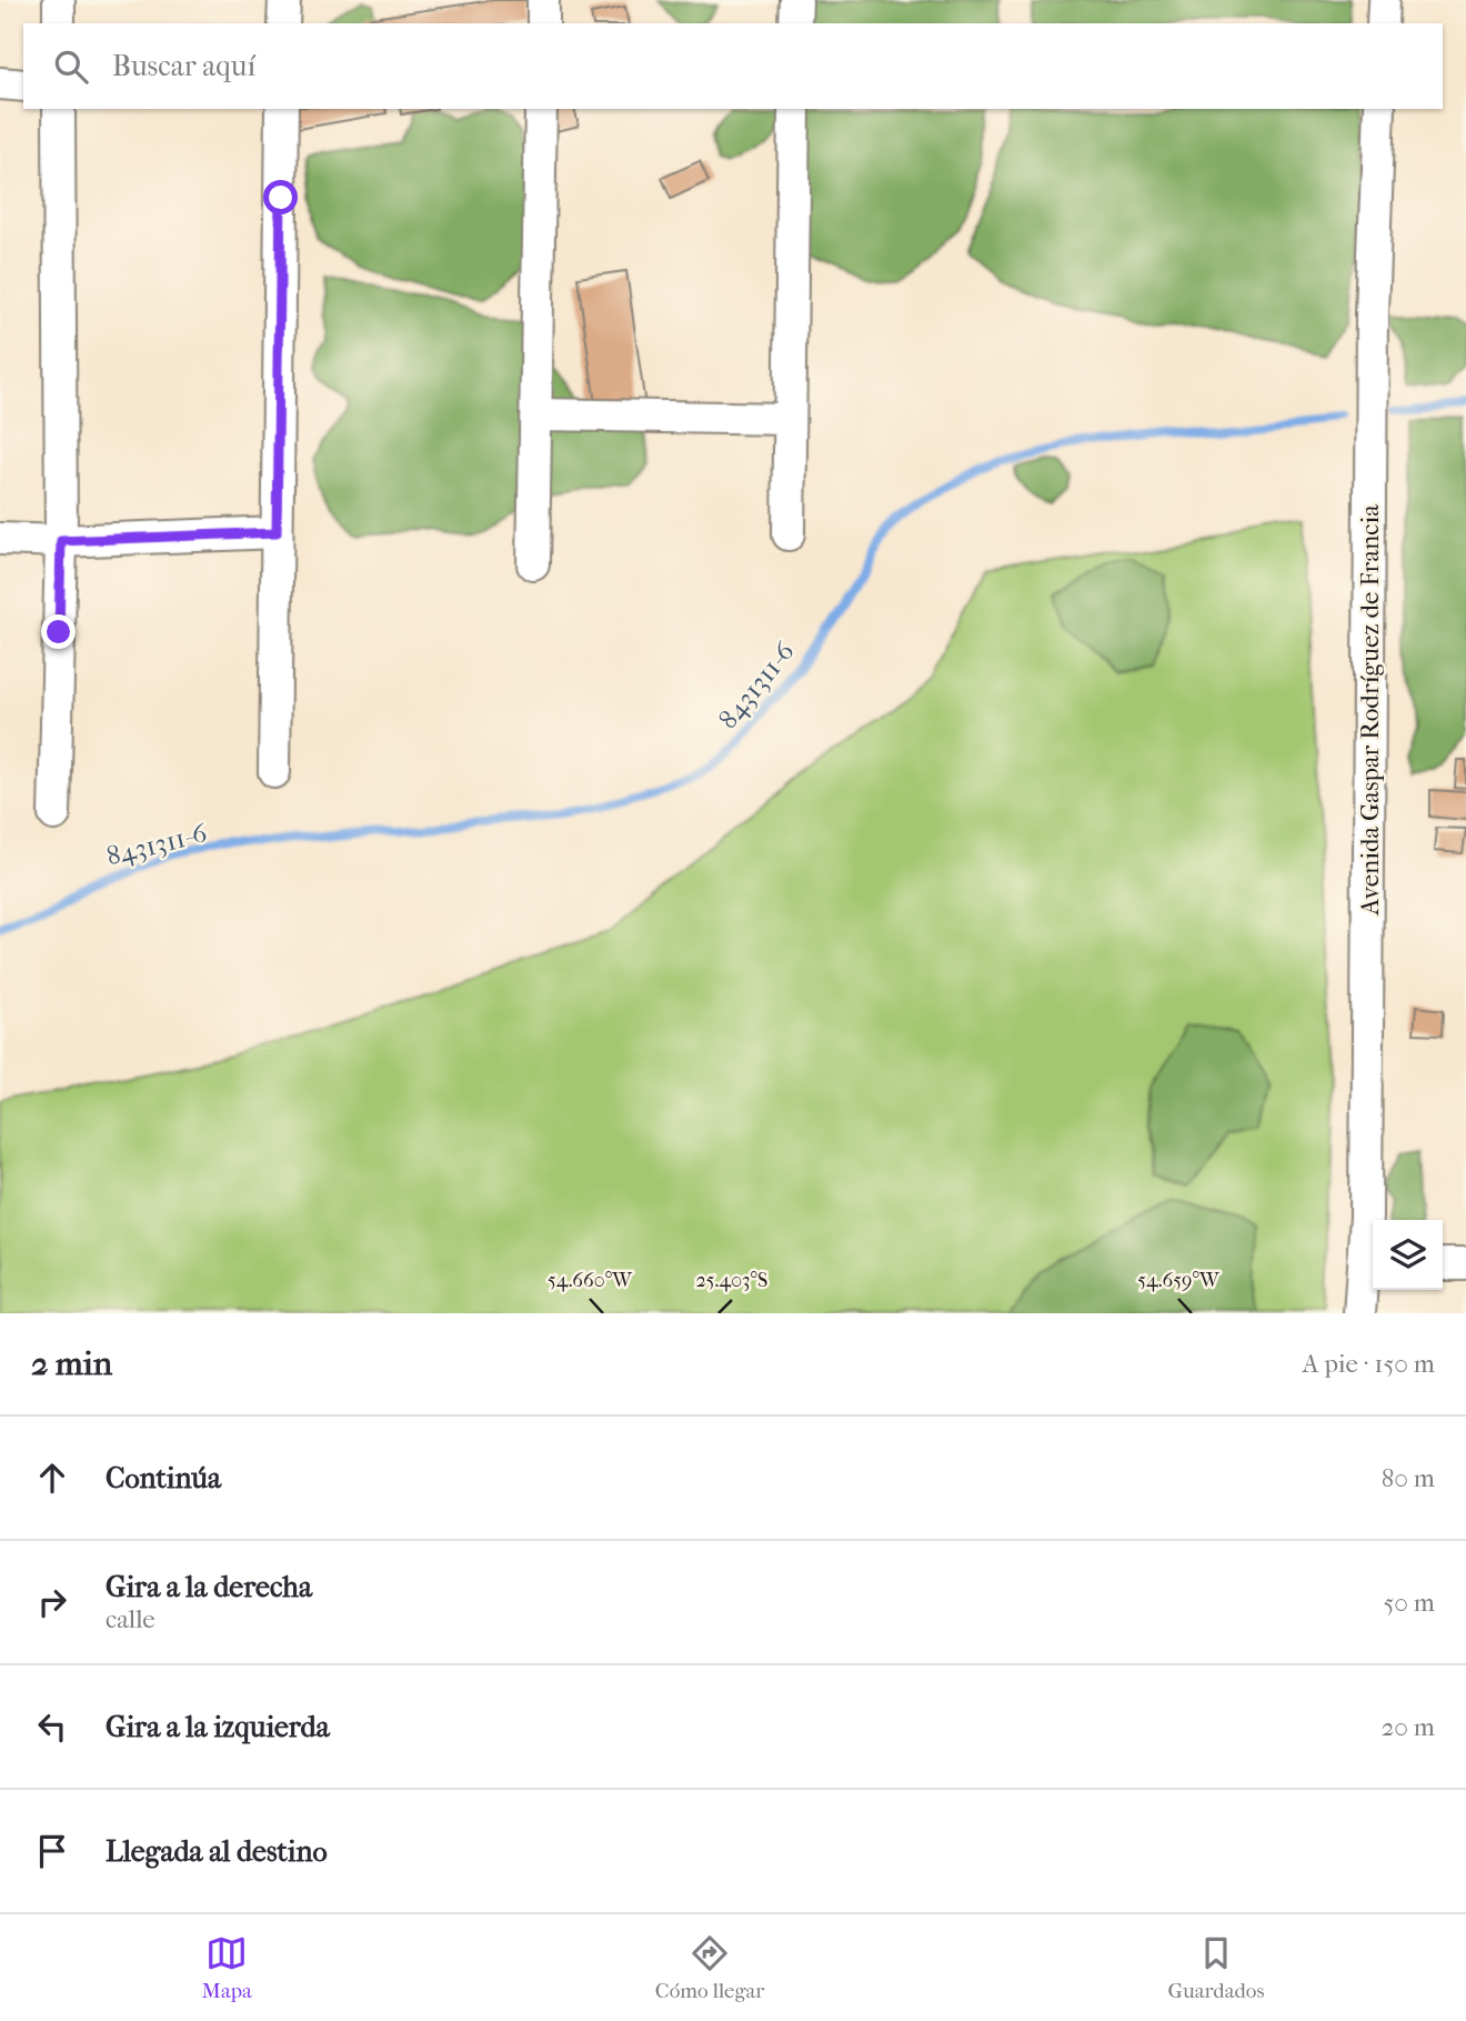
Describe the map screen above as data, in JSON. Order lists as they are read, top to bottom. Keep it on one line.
{"streets":{"street":["Avenida Gaspar Rodríguez de Francia"]},"water":["8431311-6"],"page":{"search":"Buscar aquí","heading":["2 min","A pie · 150 m"],"list":[["Continúa","80 m"],["Gira a la derecha","calle","50 m"],["Gira a la izquierda","20 m"],"Llegada al destino"],"nav":["Mapa","Cómo llegar","Guardados"]},"coordinates":["54.660°W","54.659°W","25.403°S"]}
